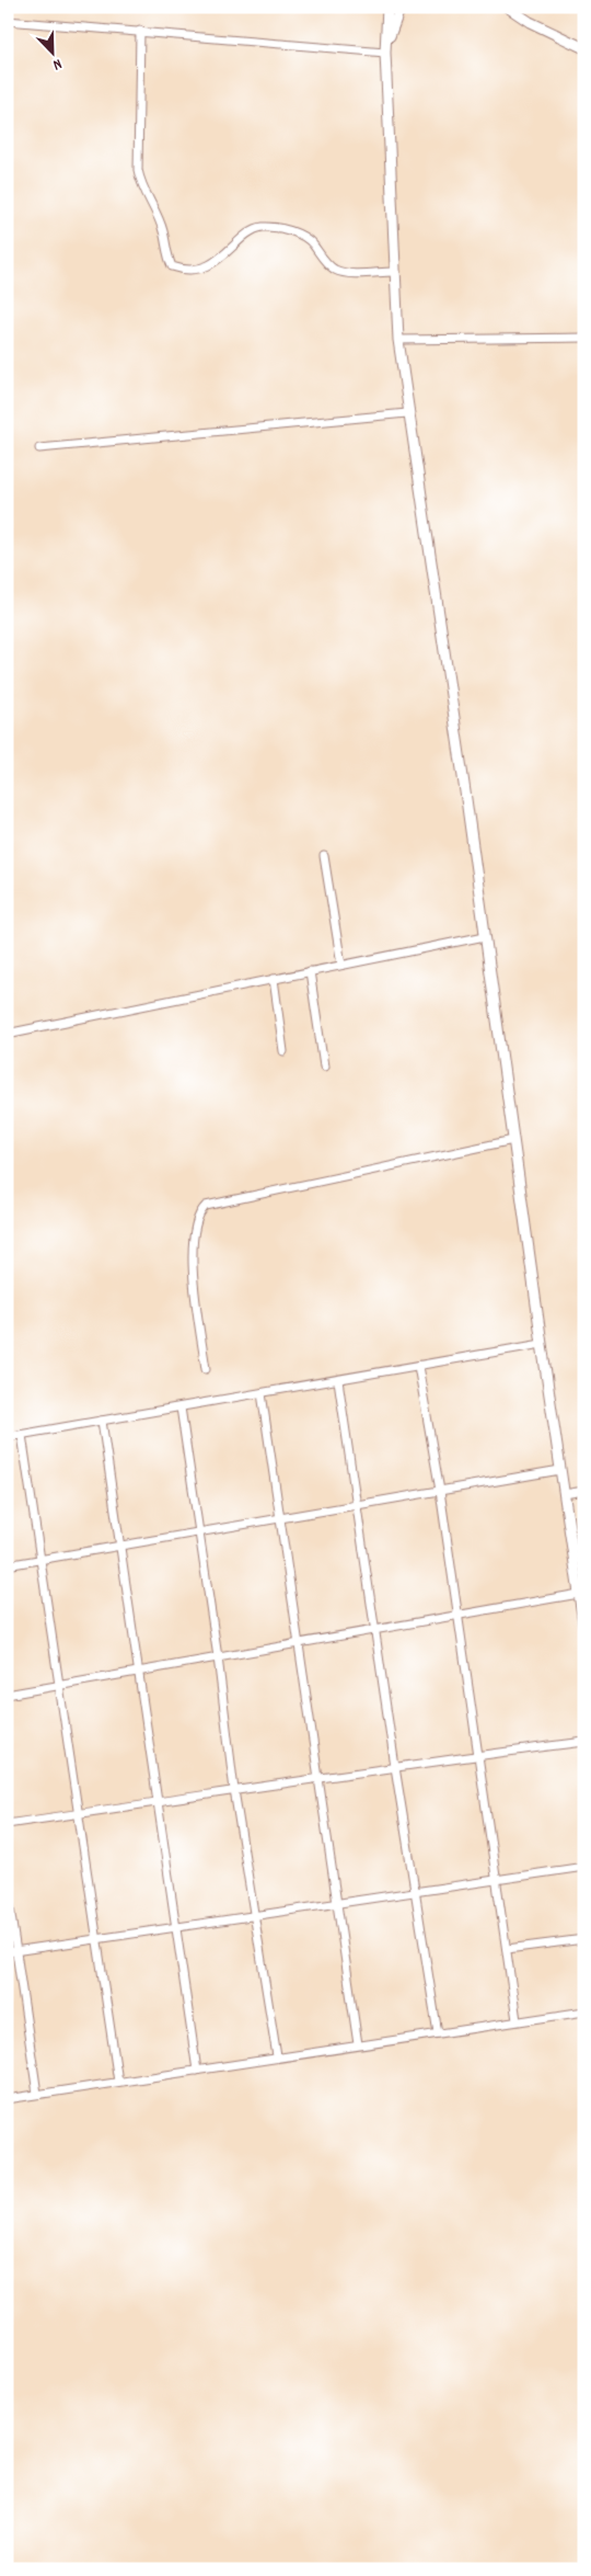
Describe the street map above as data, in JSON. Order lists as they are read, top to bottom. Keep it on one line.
{"north":"bottom right"}
